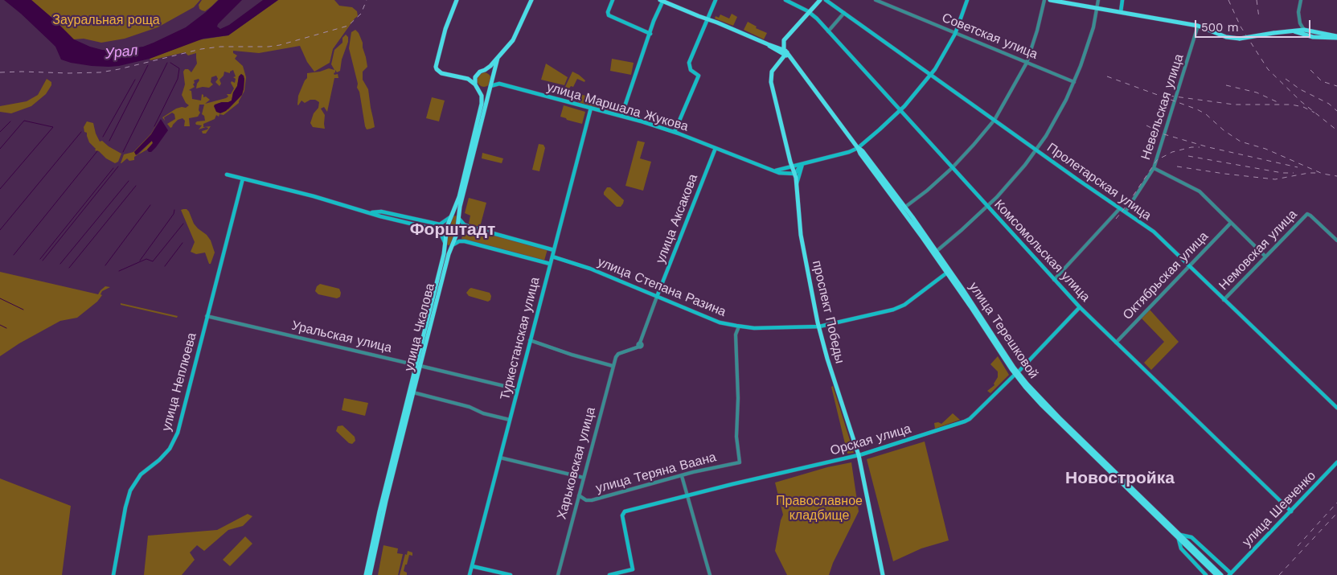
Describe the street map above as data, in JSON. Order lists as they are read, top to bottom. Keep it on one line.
{"streets":{"main road":["улица Маршала Жукова","Пролетарская улица","улица Аксакова","Комсомольская улица","улица Степана Разина","проспект Победы","улица Чкалова","улица Терешковой","Туркестанская улица","улица Неплюева","Орская улица","улица Шевченко"],"street":["Советская улица","Невельская улица","Немовская улица","Октябрьская улица","Уральская улица","Харьковская улица","улица Теряна Ваана"]},"crossings":[["улица Маршала Жукова","улица Аксакова"],["улица Маршала Жукова","проспект Победы"],["улица Маршала Жукова","улица Чкалова"],["улица Маршала Жукова","Туркестанская улица"],["Невельская улица","Пролетарская улица"],["Пролетарская улица","Немовская улица"],["Пролетарская улица","Октябрьская улица"],["улица Аксакова","улица Степана Разина"],["улица Аксакова","Харьковская улица"],["Комсомольская улица","Октябрьская улица"],["Комсомольская улица","Орская улица"],["Комсомольская улица","улица Шевченко"],["улица Степана Разина","проспект Победы"],["улица Степана Разина","улица Терешковой"],["улица Степана Разина","Туркестанская улица"],["улица Степана Разина","улица Теряна Ваана"],["проспект Победы","улица Терешковой"],["проспект Победы","Орская улица"],["улица Чкалова","Уральская улица"],["улица Терешковой","Орская улица"],["Уральская улица","Туркестанская улица"],["Уральская улица","улица Неплюева"],["Харьковская улица","улица Теряна Ваана"]],"districts":["Форштадт","Новостройка"],"water":["Урал"],"parks":["Зауральная роща","Православное кладбище"],"scale_bar":"500 m"}
